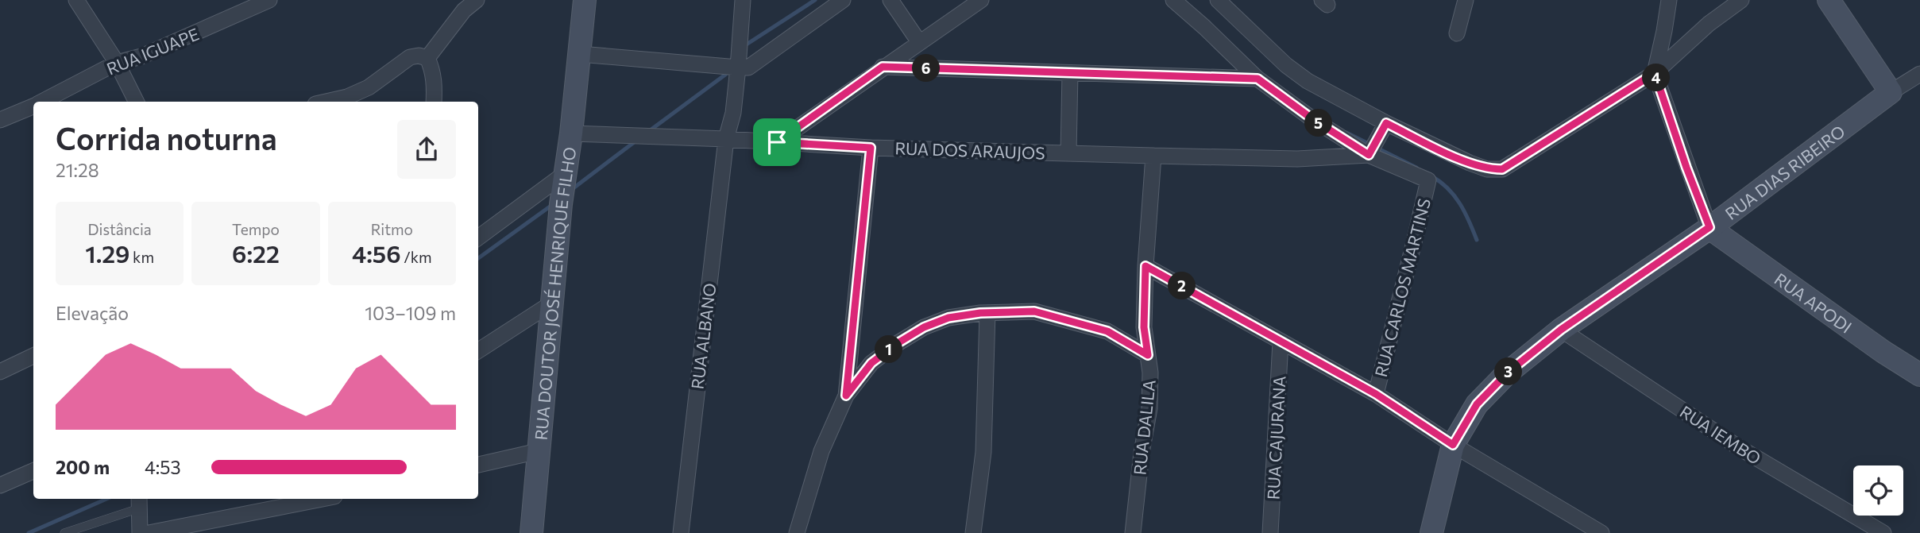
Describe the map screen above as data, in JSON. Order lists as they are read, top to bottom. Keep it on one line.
{"streets":{"street":["RUA IGUAPE","RUA DOS ARAUJOS","RUA DIAS RIBEIRO","RUA CARLOS MARTINS","RUA DOUTOR JOSÉ HENRIQUE FILHO","RUA APODI","RUA ALBANO","RUA DALILA","RUA IEMBO","RUA CAJURANA"]},"crossings":[["RUA DOS ARAUJOS","RUA CARLOS MARTINS"],["RUA DOS ARAUJOS","RUA DOUTOR JOSÉ HENRIQUE FILHO"],["RUA DOS ARAUJOS","RUA ALBANO"],["RUA DOS ARAUJOS","RUA DALILA"],["RUA DIAS RIBEIRO","RUA APODI"],["RUA DIAS RIBEIRO","RUA IEMBO"]],"page":{"pins":["6","4","5","2","1","3"],"heading":["Corrida noturna","21:28"],"stats":[["Distância","1.29 km"],["Tempo","6:22"],["Ritmo","4:56 /km"]],"chart":["Elevação","103–109 m"],"list":[{"name":"200 m","note":"4:53"}]}}
